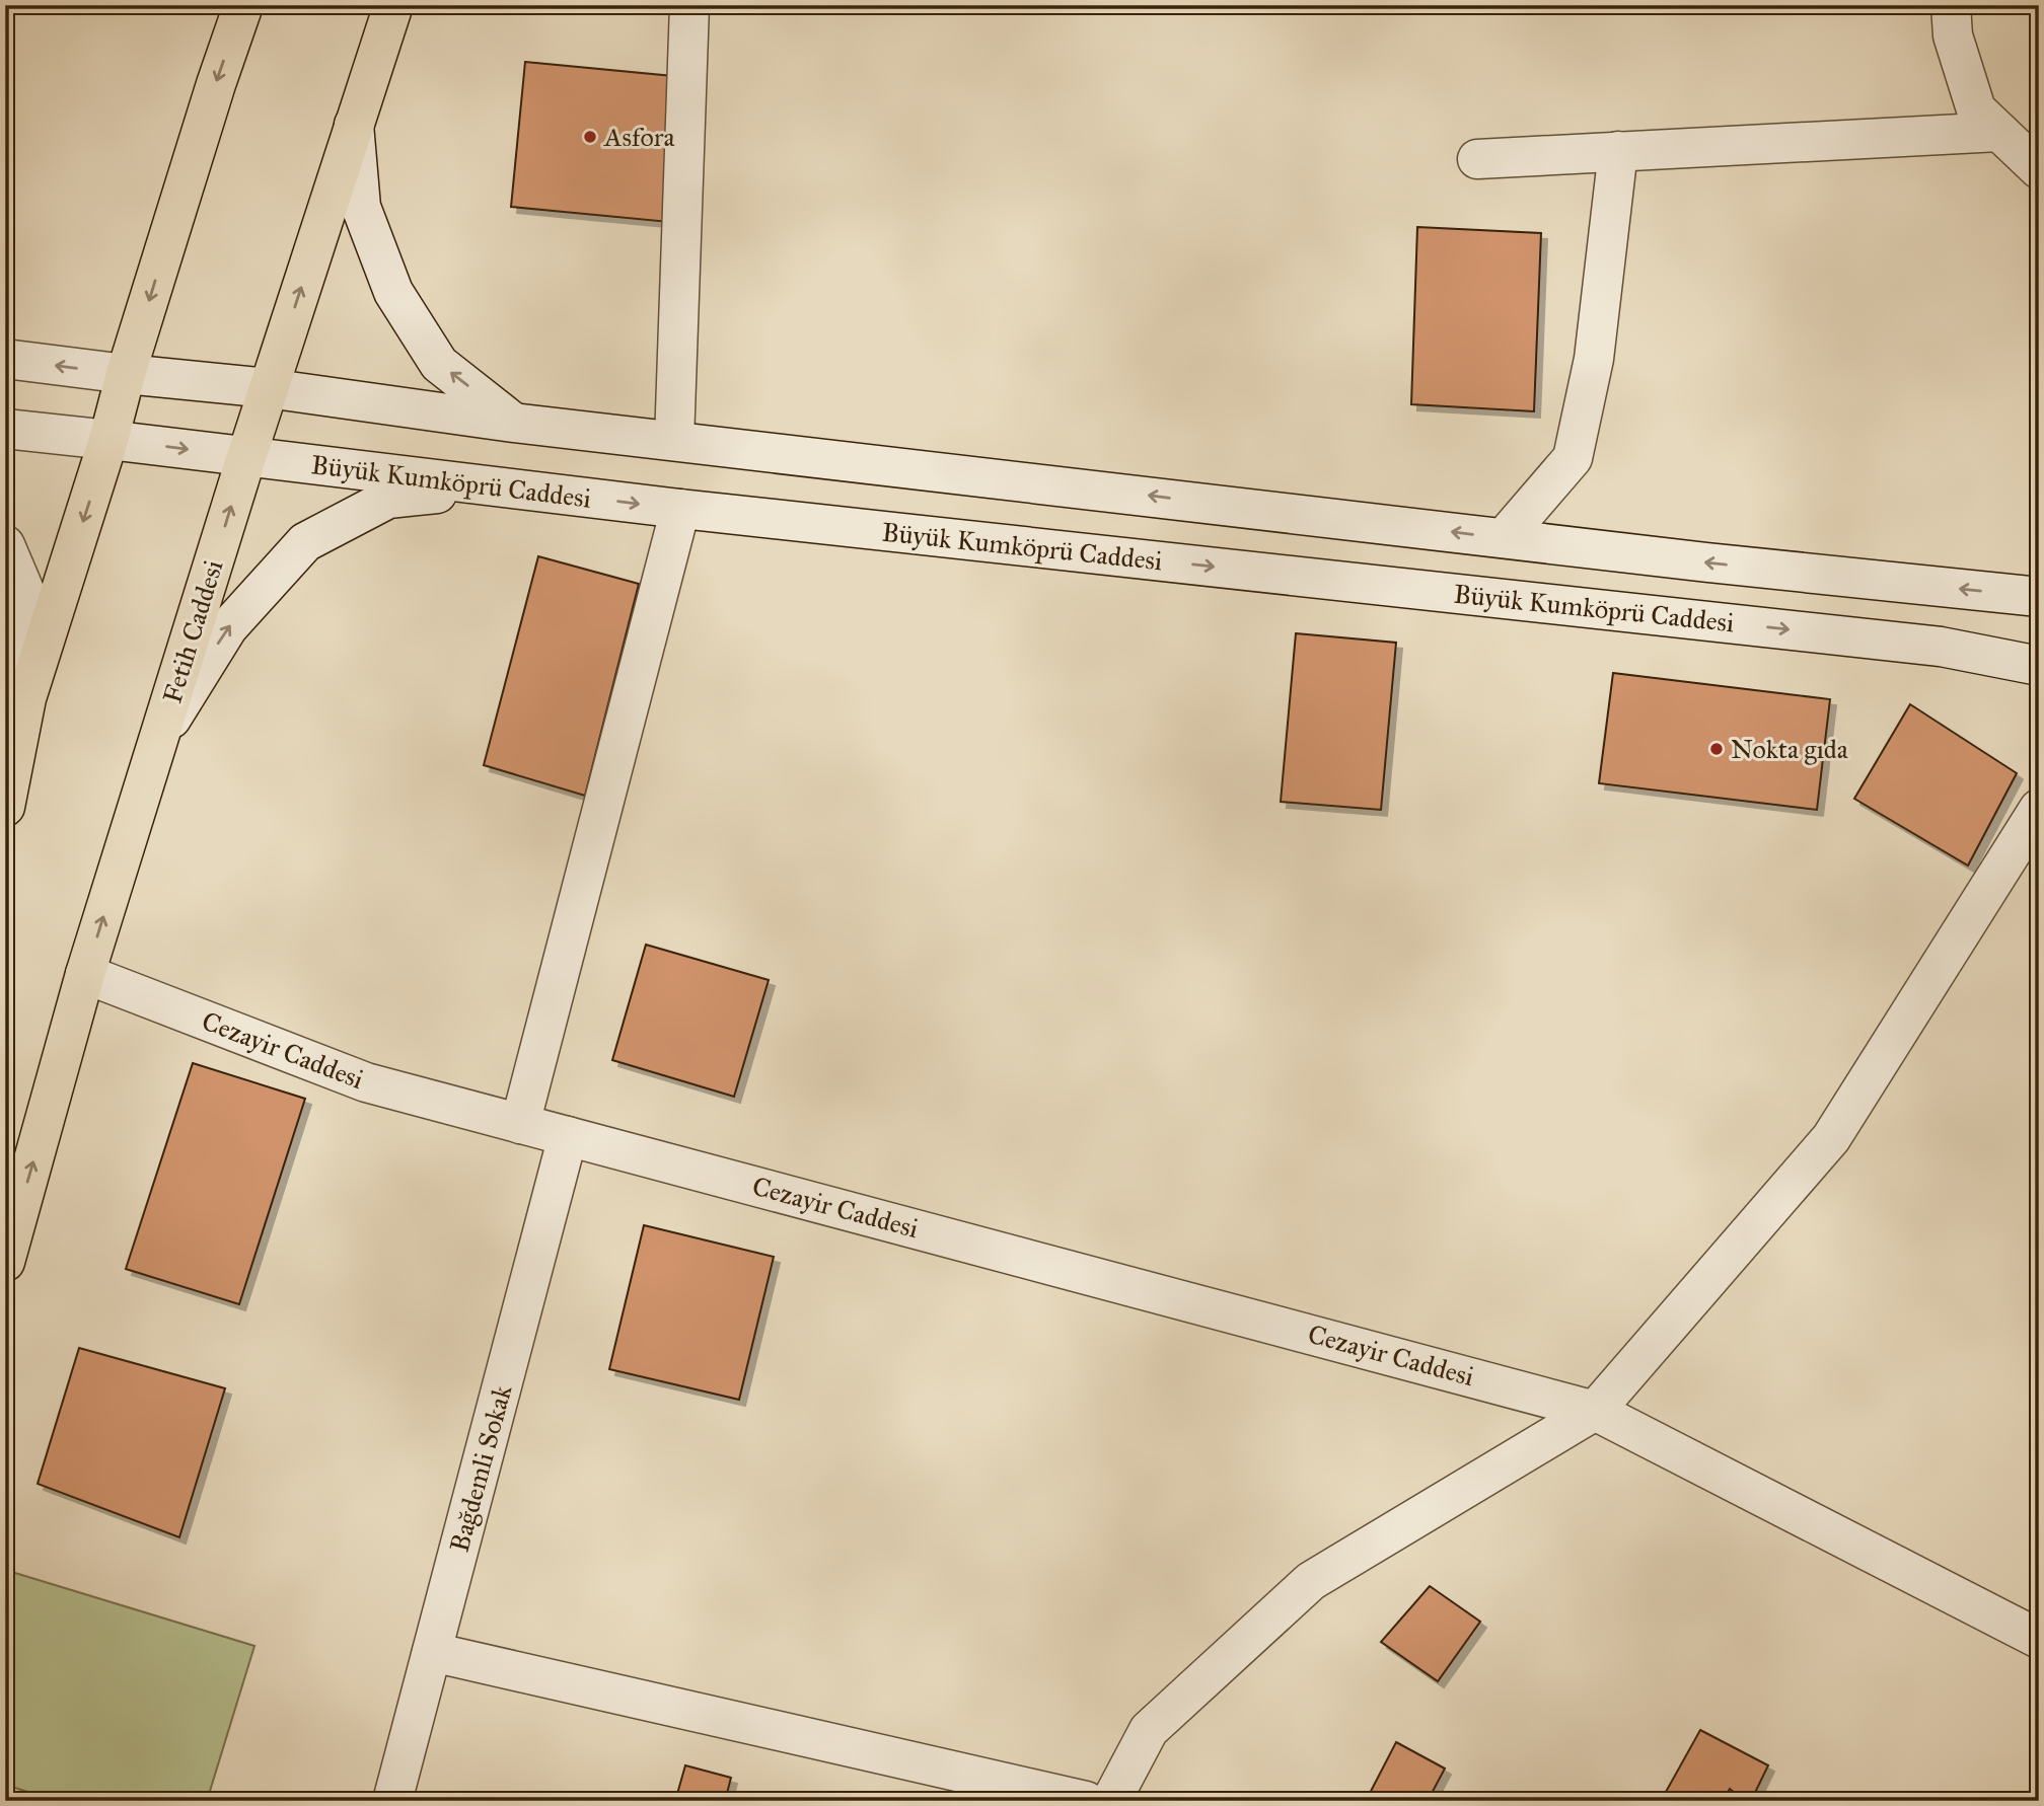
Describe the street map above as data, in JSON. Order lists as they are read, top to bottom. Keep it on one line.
{"streets":{"main road":["Fetih Caddesi"],"street":["Büyük Kumköprü Caddesi","Cezayir Caddesi","Bağdemli Sokak"]},"crossings":[["Büyük Kumköprü Caddesi","Fetih Caddesi"],["Fetih Caddesi","Cezayir Caddesi"],["Cezayir Caddesi","Bağdemli Sokak"]],"places":["Asfora","Nokta gıda"]}
